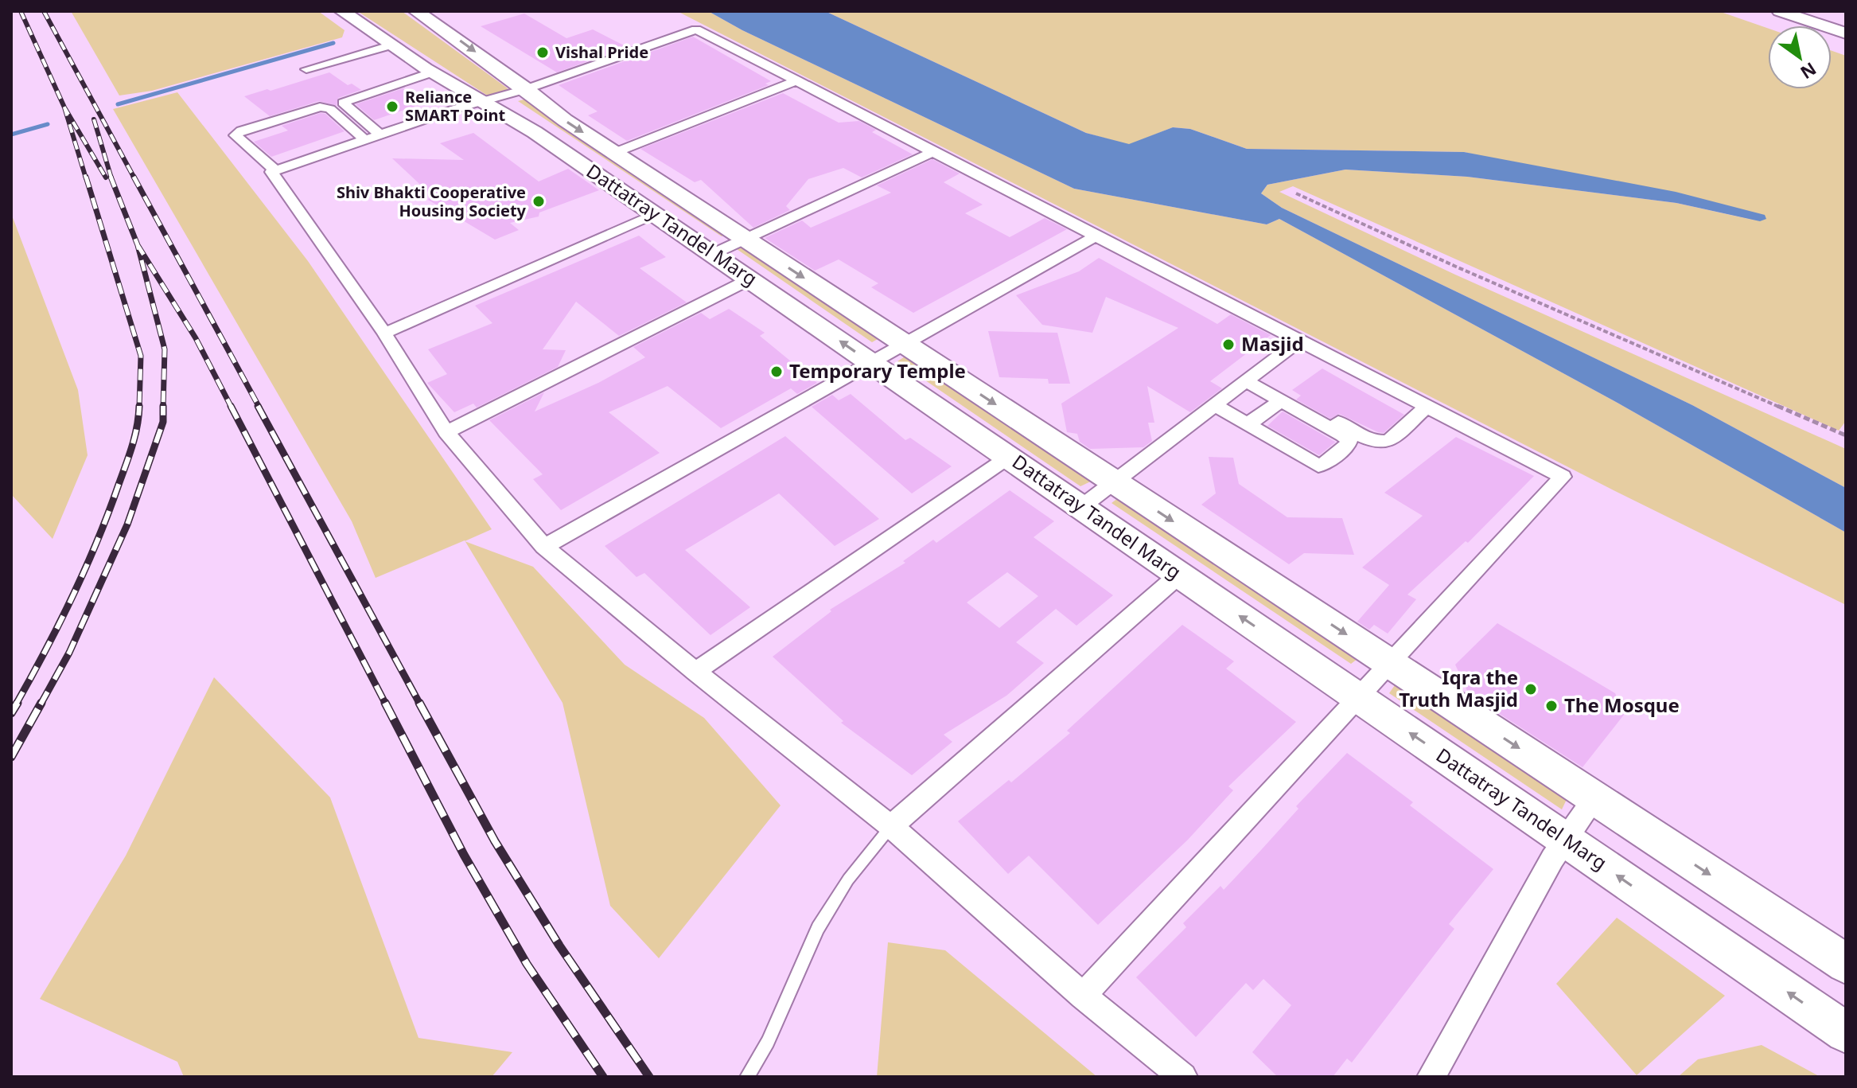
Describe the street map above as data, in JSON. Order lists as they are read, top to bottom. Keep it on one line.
{"streets":{"main road":["Dattatray Tandel Marg"]},"places":["Vishal Pride","Reliance SMART Point","Shiv Bhakti Cooperative Housing Society","Masjid","Temporary Temple","Iqra the Truth Masjid","The Mosque"],"north":"bottom right"}
